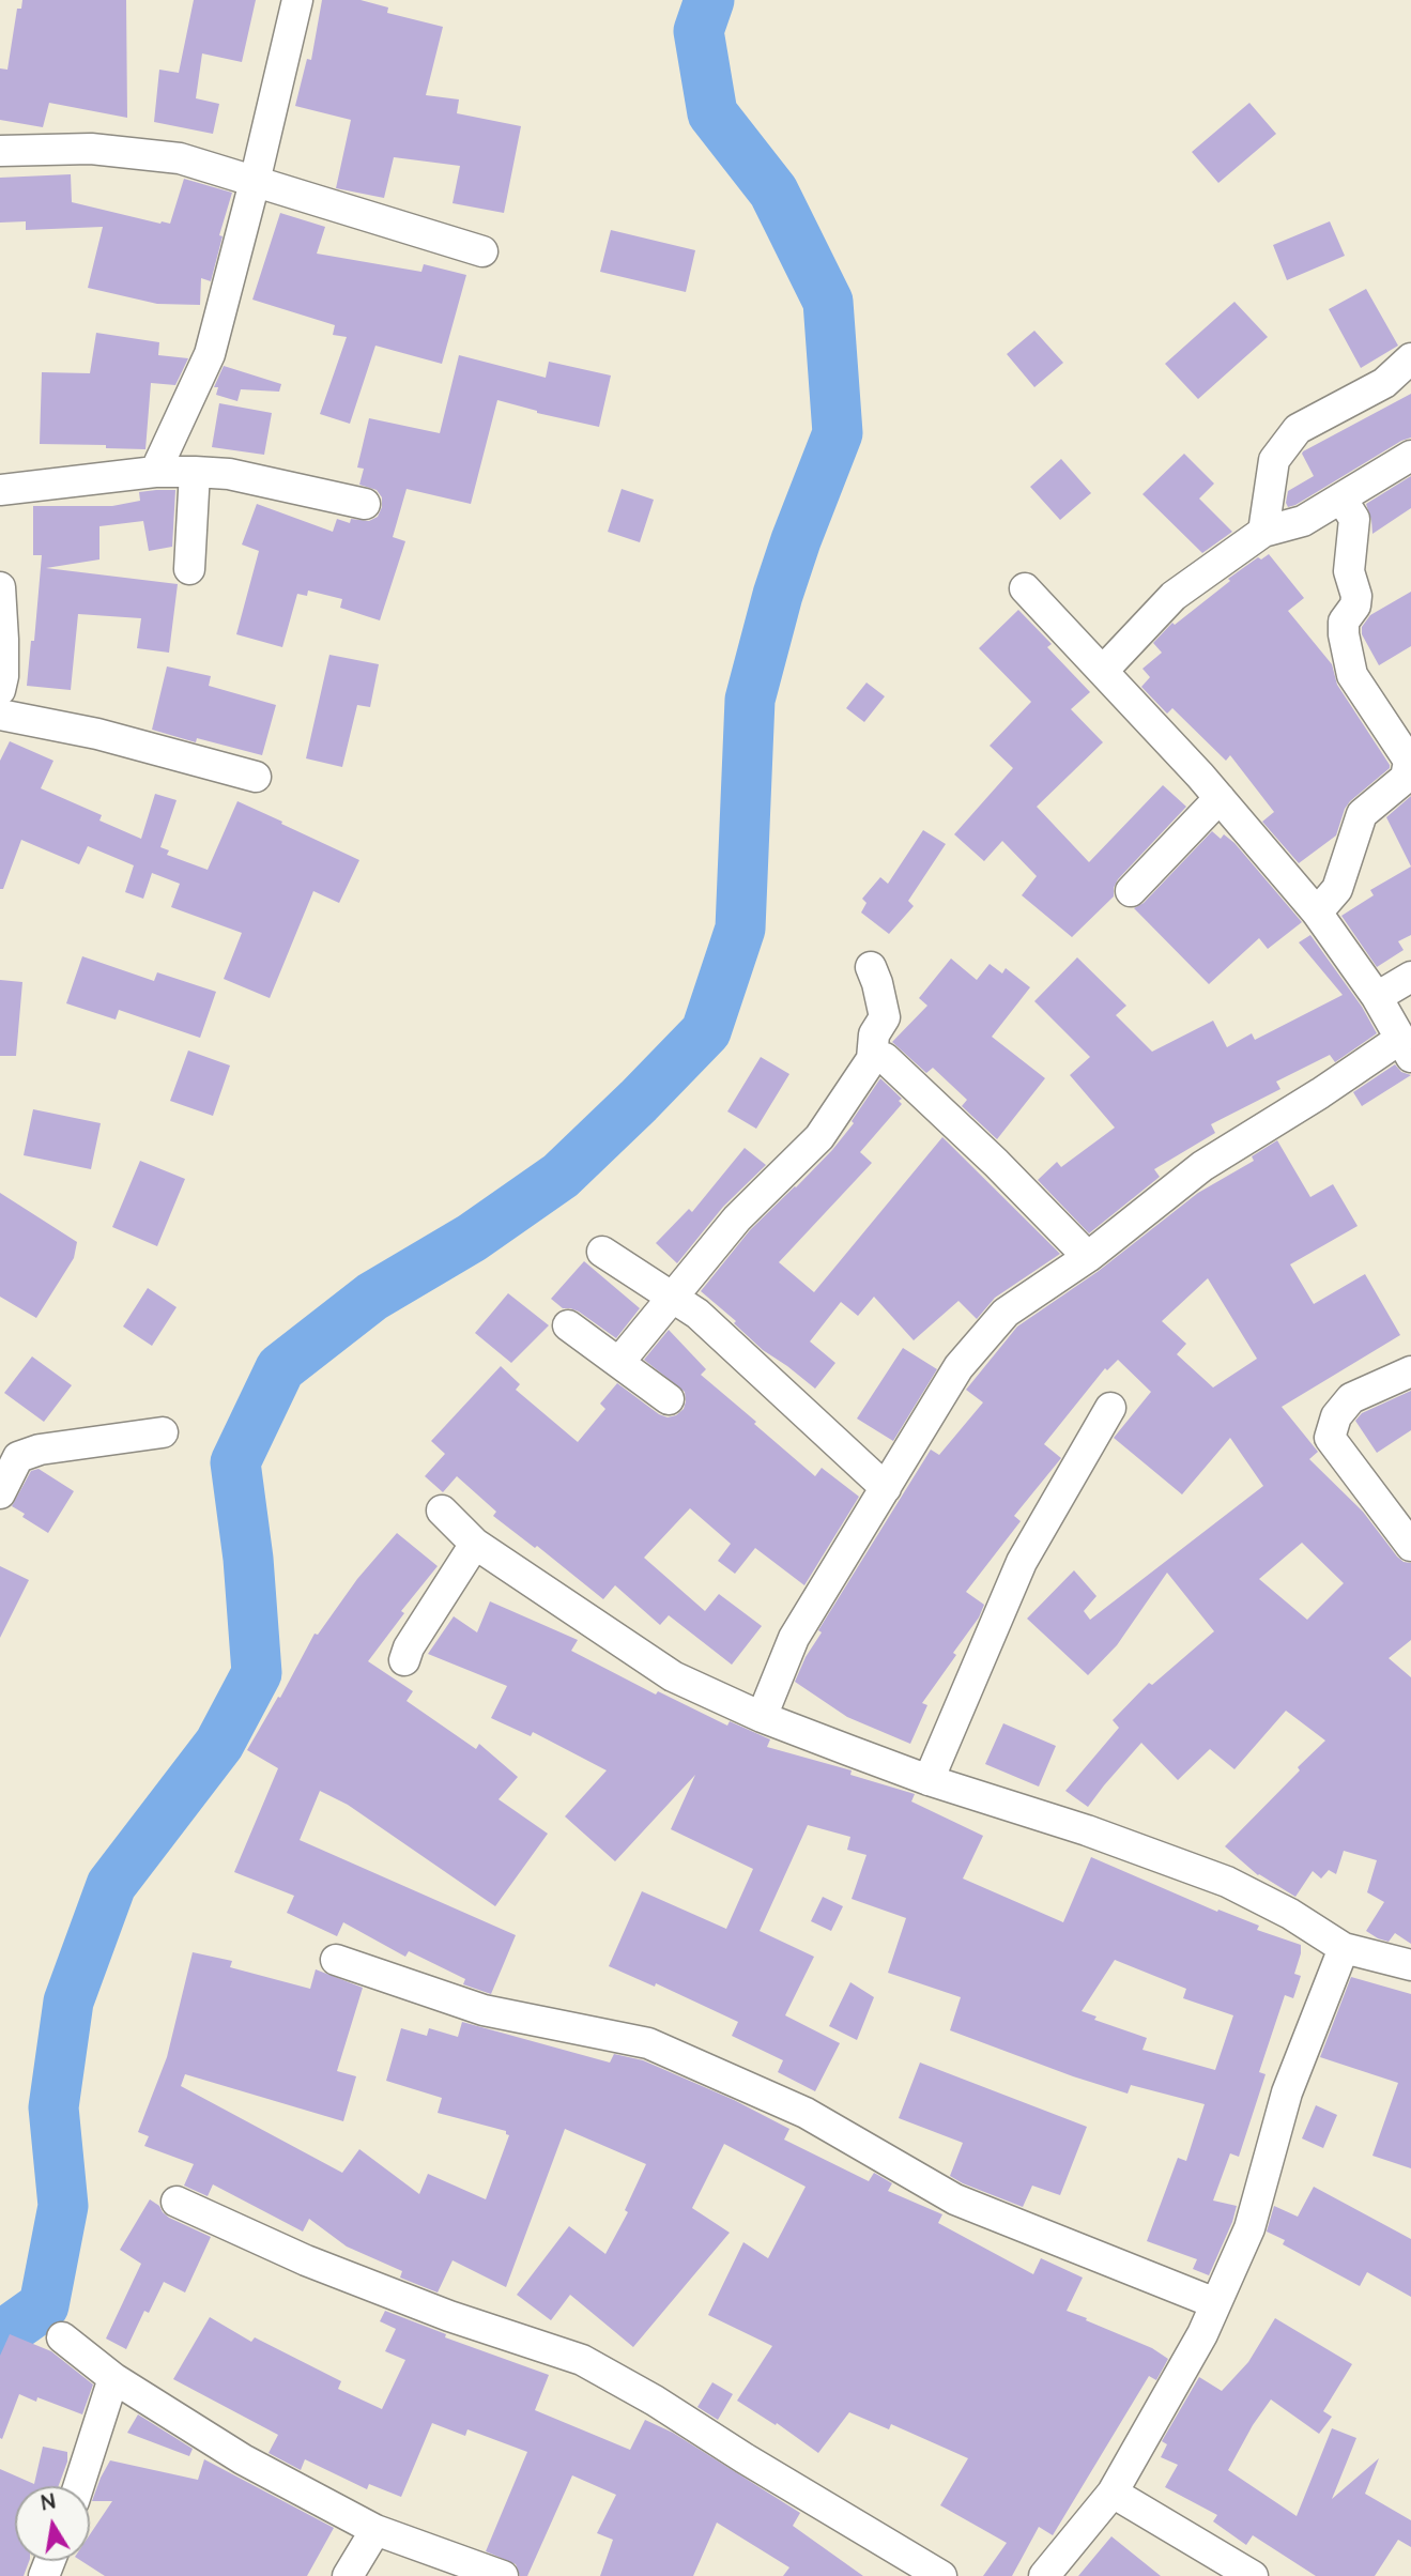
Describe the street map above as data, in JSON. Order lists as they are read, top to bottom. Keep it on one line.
{"north":"top"}
